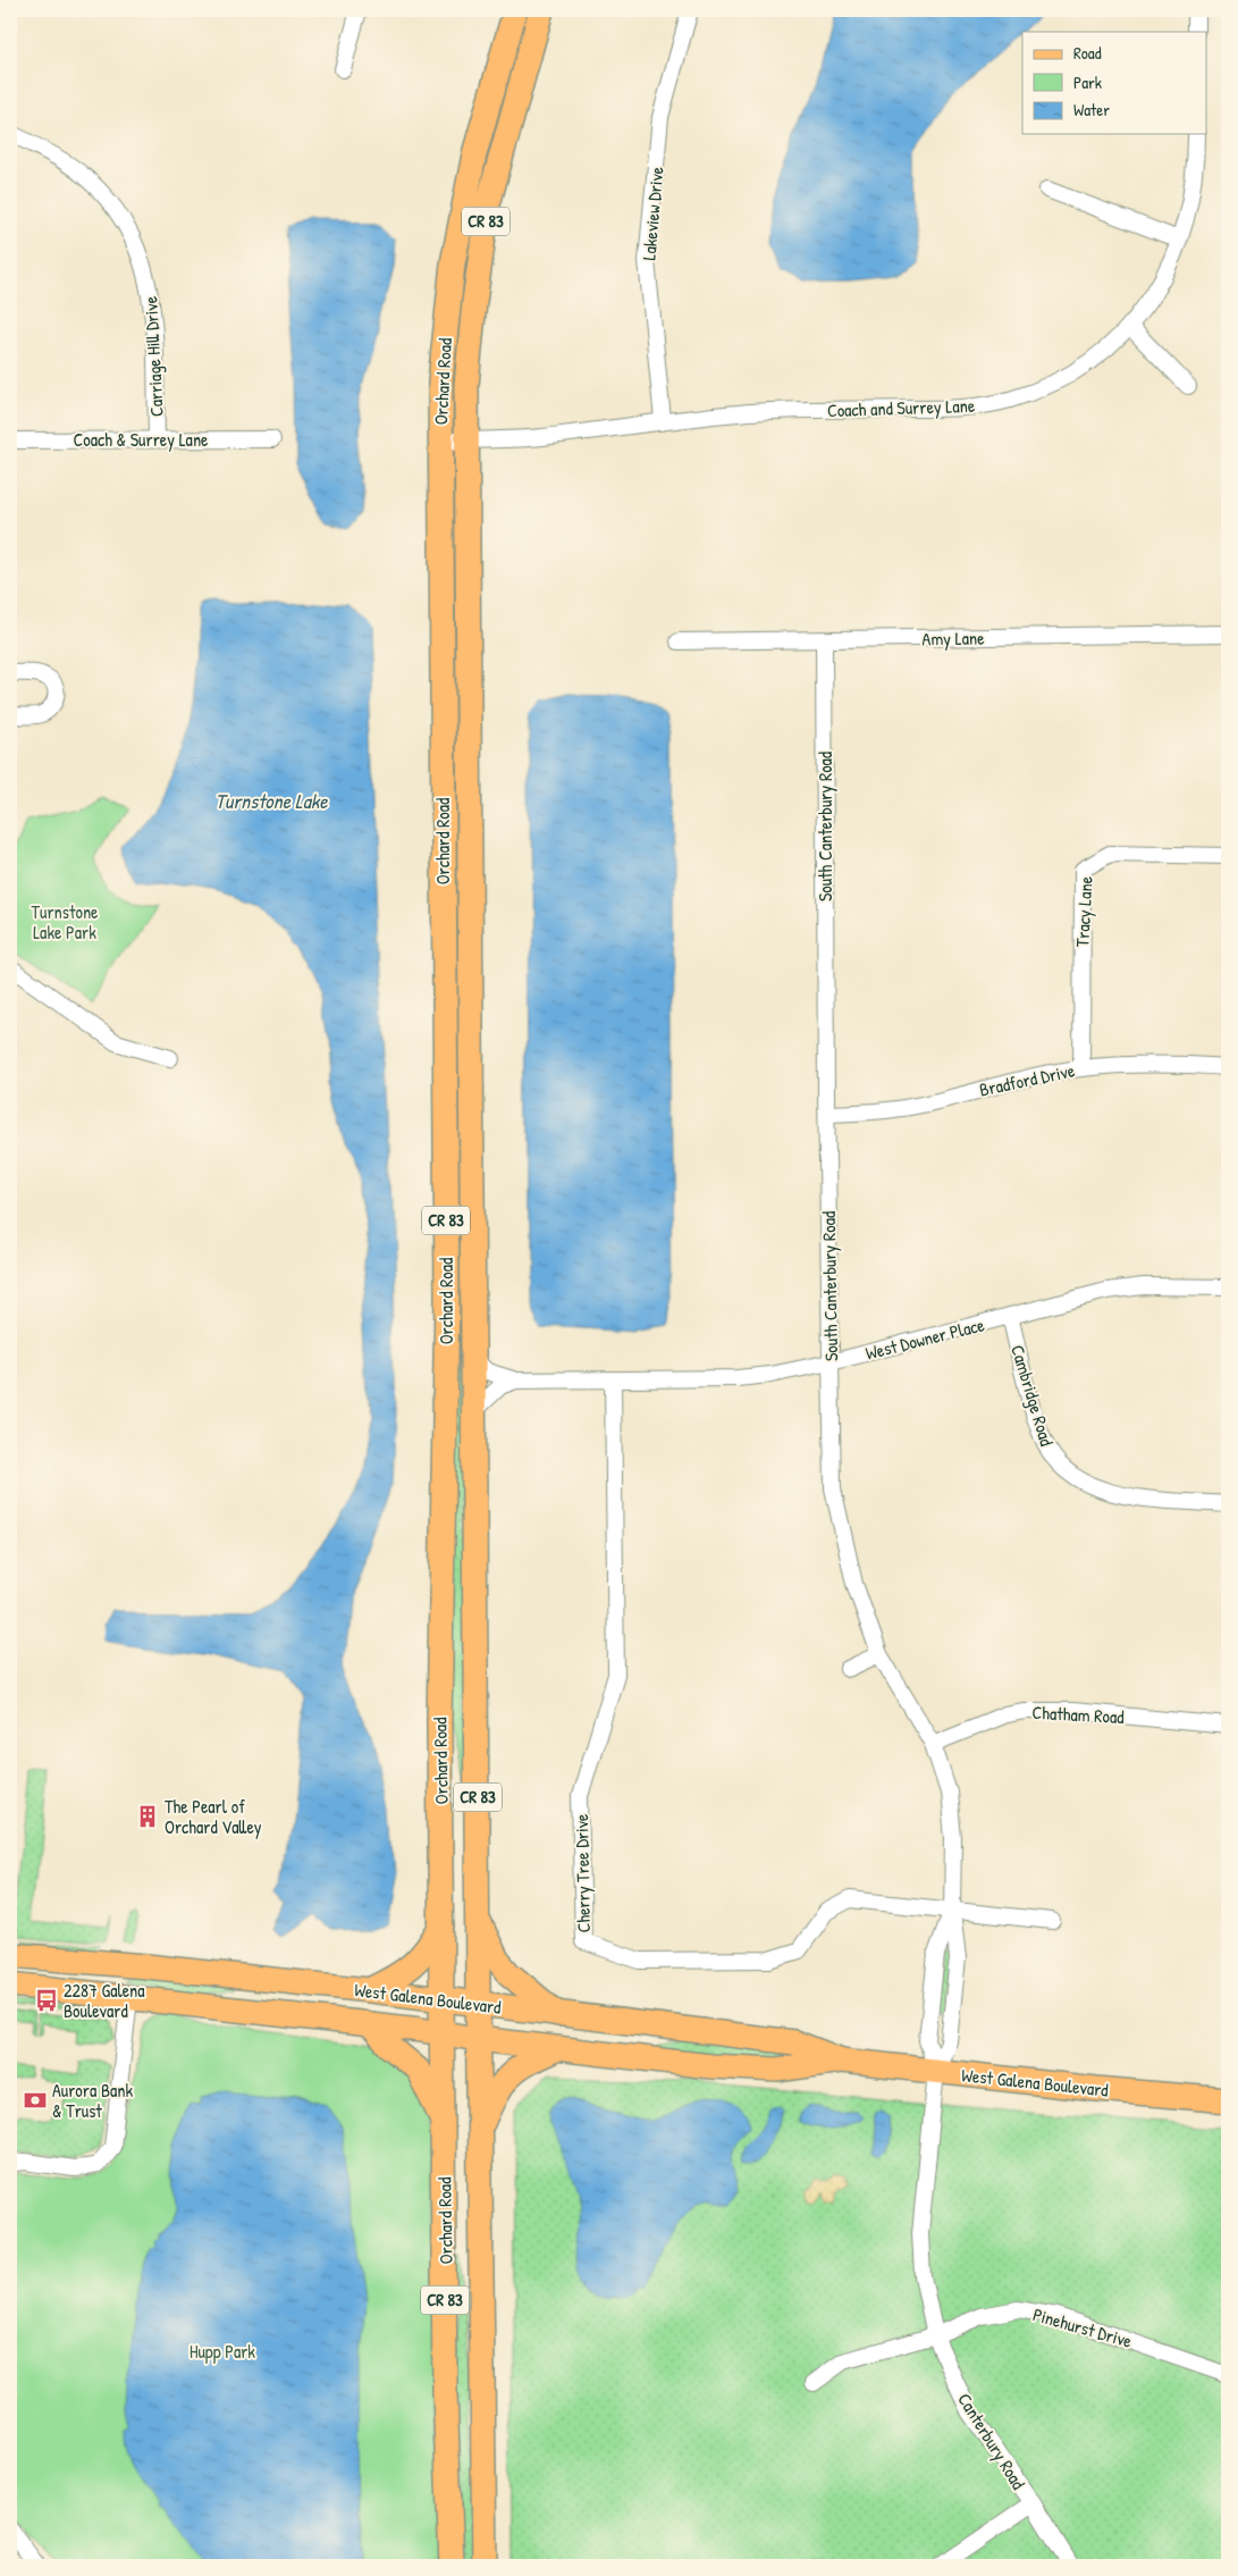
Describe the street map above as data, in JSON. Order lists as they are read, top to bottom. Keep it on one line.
{"streets":{"main road":["CR 83","Orchard Road","West Galena Boulevard"],"street":["Lakeview Drive","Carriage Hill Drive","Coach and Surrey Lane","Coach & Surrey Lane","Amy Lane","South Canterbury Road","Tracy Lane","Bradford Drive","West Downer Place","Cambridge Road","Chatham Road","Cherry Tree Drive","Pinehurst Drive","Canterbury Road"]},"crossings":[["Lakeview Drive","Coach and Surrey Lane"],["Carriage Hill Drive","Coach & Surrey Lane"],["Orchard Road","Coach and Surrey Lane"],["Orchard Road","West Downer Place"],["Orchard Road","West Galena Boulevard"],["Amy Lane","South Canterbury Road"],["South Canterbury Road","Bradford Drive"],["South Canterbury Road","West Downer Place"],["South Canterbury Road","Chatham Road"],["South Canterbury Road","Cherry Tree Drive"],["South Canterbury Road","West Galena Boulevard"],["South Canterbury Road","Canterbury Road"],["Tracy Lane","Bradford Drive"],["West Downer Place","Cambridge Road"],["West Downer Place","Cherry Tree Drive"],["West Galena Boulevard","Canterbury Road"],["Pinehurst Drive","Canterbury Road"]],"water":["Turnstone Lake"],"parks":["Turnstone Lake Park","Hupp Park"],"places":{"building":["The Pearl of Orchard Valley"],"bus stop":["2287 Galena Boulevard"],"bank":["Aurora Bank & Trust"]},"legend":["Road","Park","Water"]}
